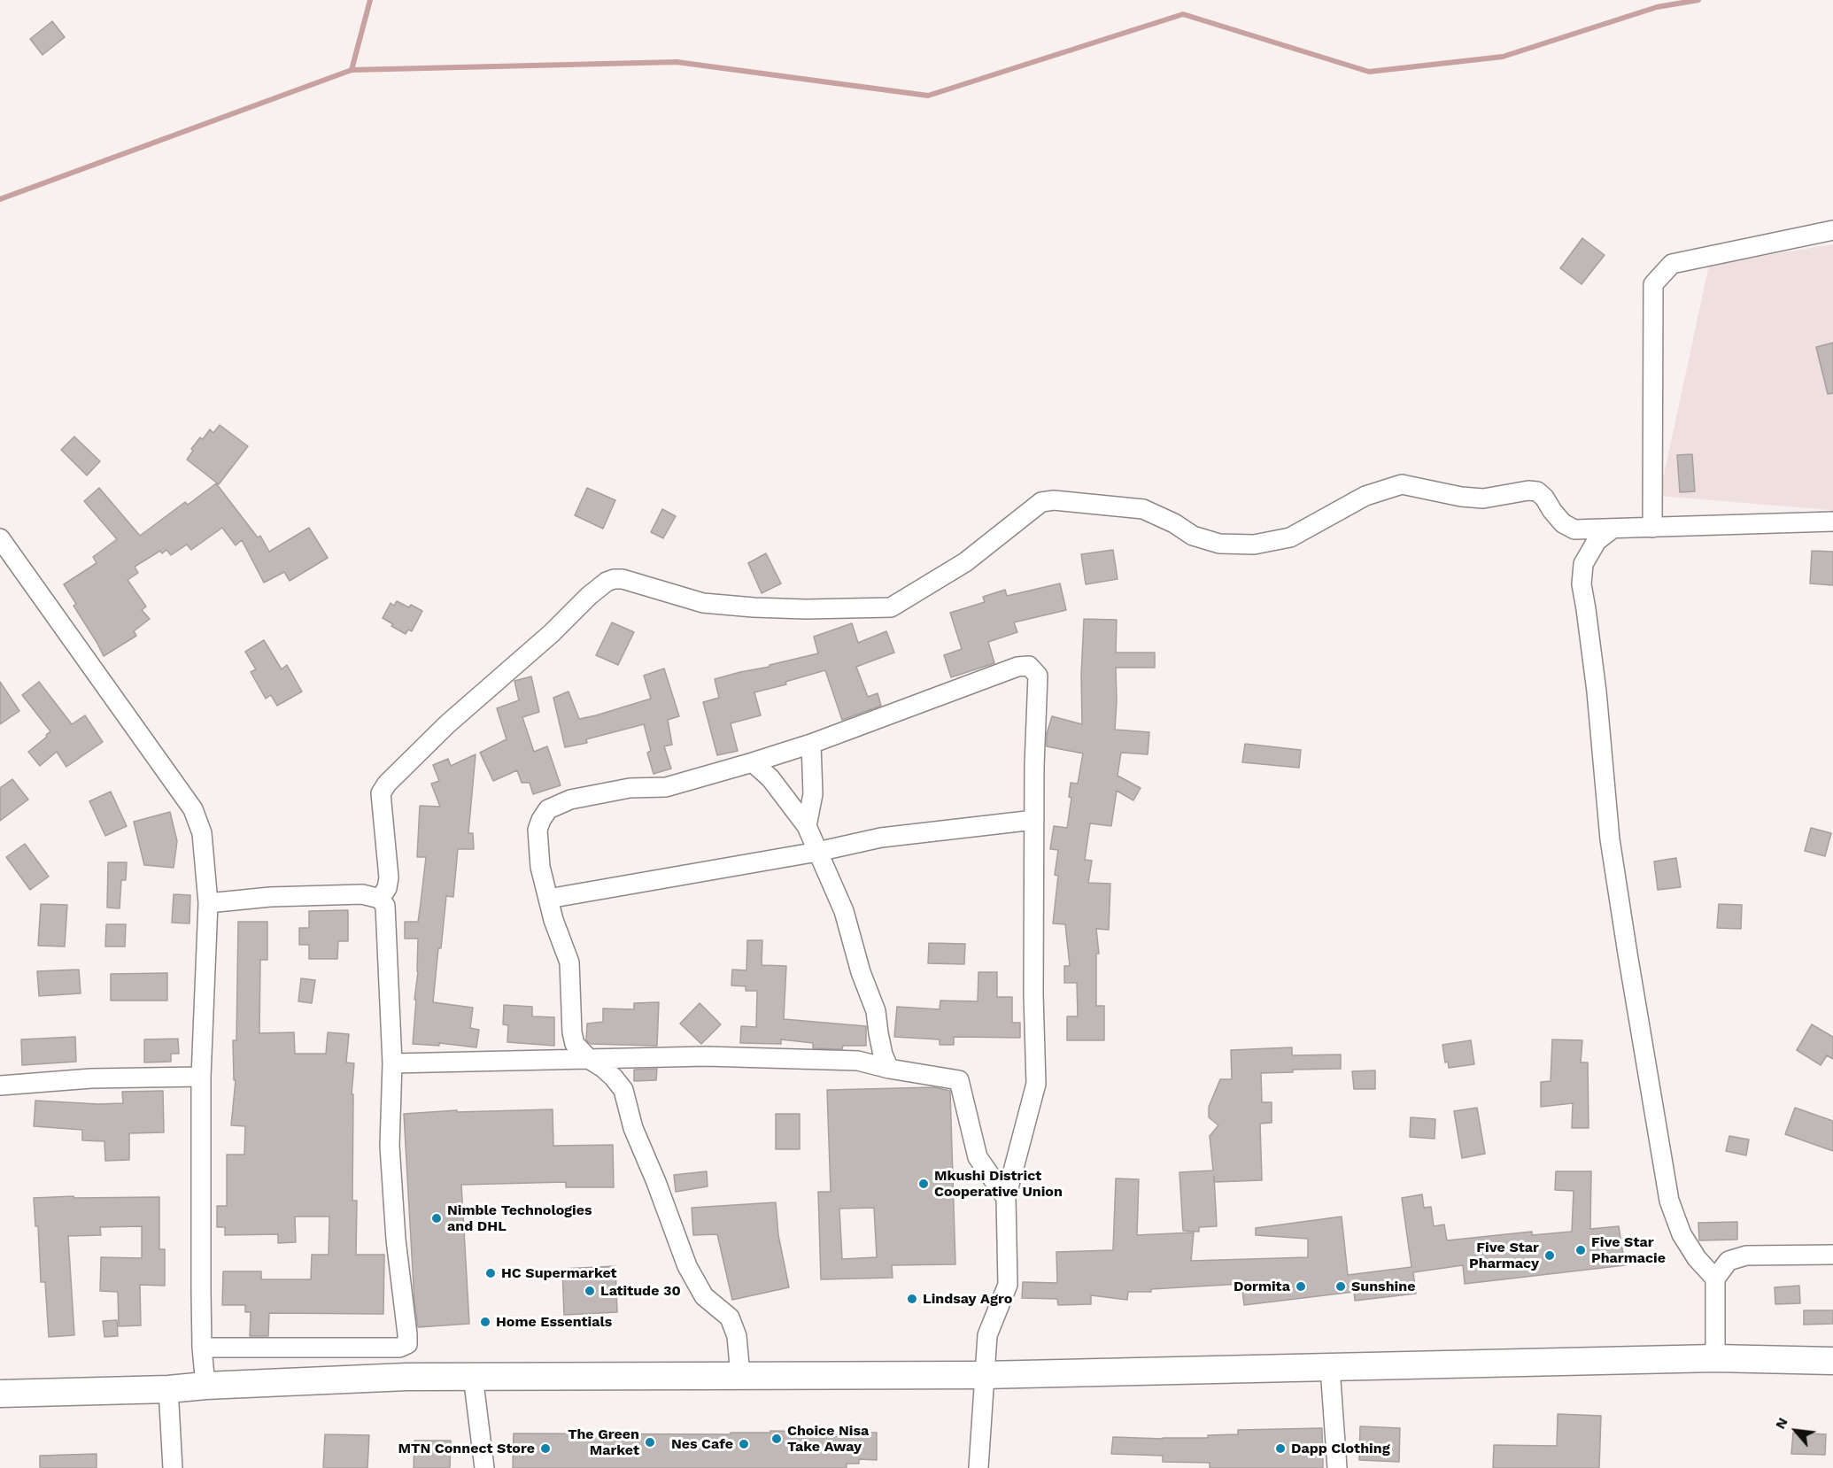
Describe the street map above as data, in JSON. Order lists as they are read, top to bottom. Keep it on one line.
{"places":["Mkushi District Cooperative Union","Nimble Technologies and DHL","Five Star Pharmacie","Five Star Pharmacy","HC Supermarket","Dormita","Sunshine","Latitude 30","Lindsay Agro","Home Essentials","Choice Nisa Take Away","The Green Market","Nes Cafe","MTN Connect Store","Dapp Clothing"],"north":"top left"}
